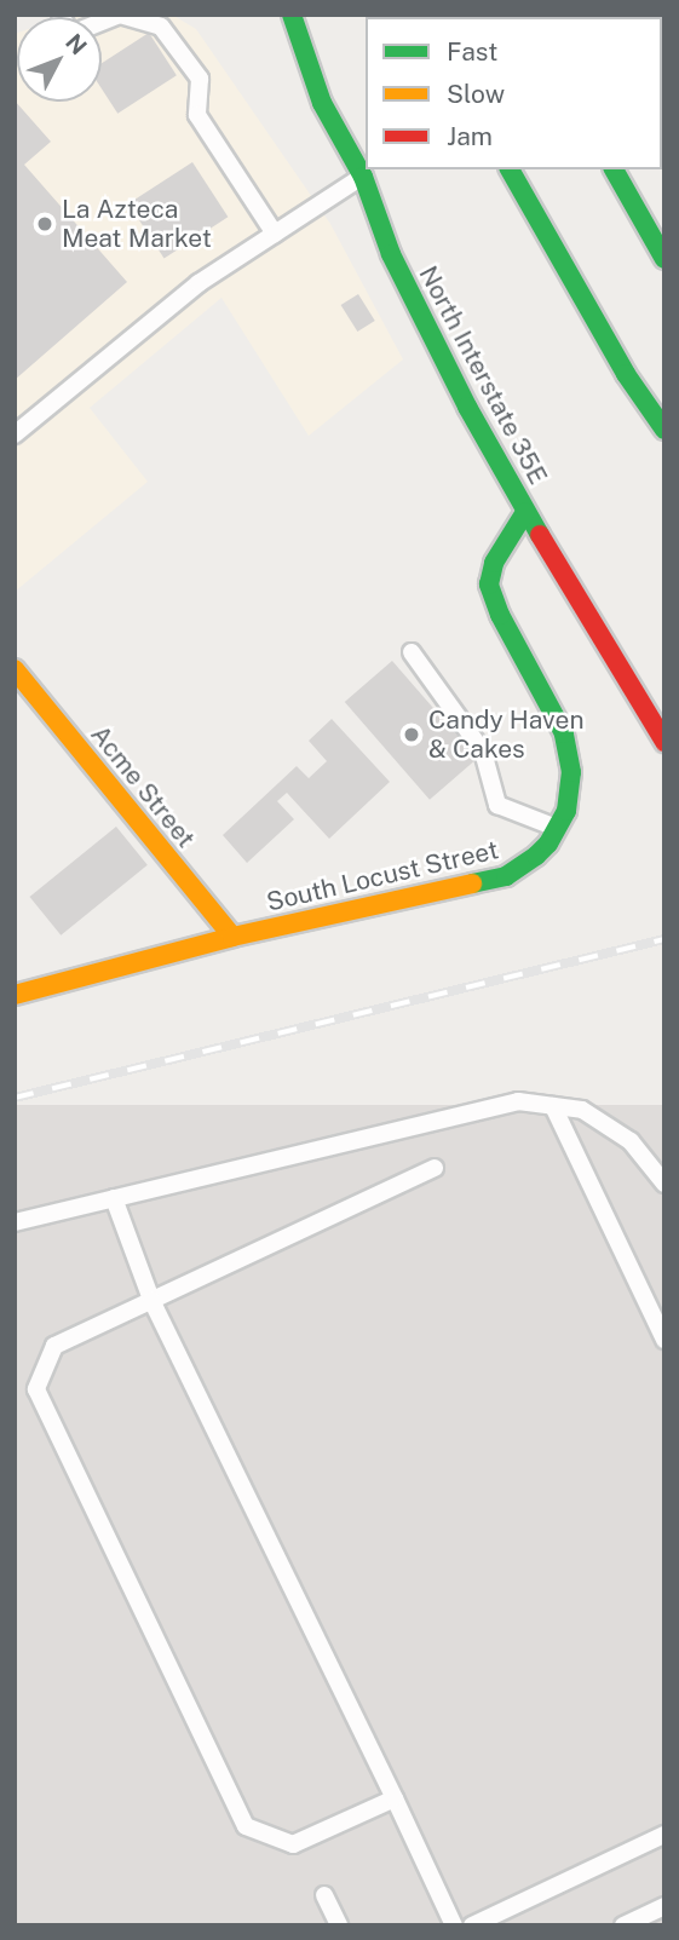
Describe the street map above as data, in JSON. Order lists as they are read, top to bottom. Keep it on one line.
{"streets":{"main road":["North Interstate 35E","Acme Street","South Locust Street"]},"crossings":[["North Interstate 35E","South Locust Street"],["Acme Street","South Locust Street"]],"places":["La Azteca Meat Market","Candy Haven & Cakes"],"legend":["Fast","Slow","Jam"],"north":"top right"}
